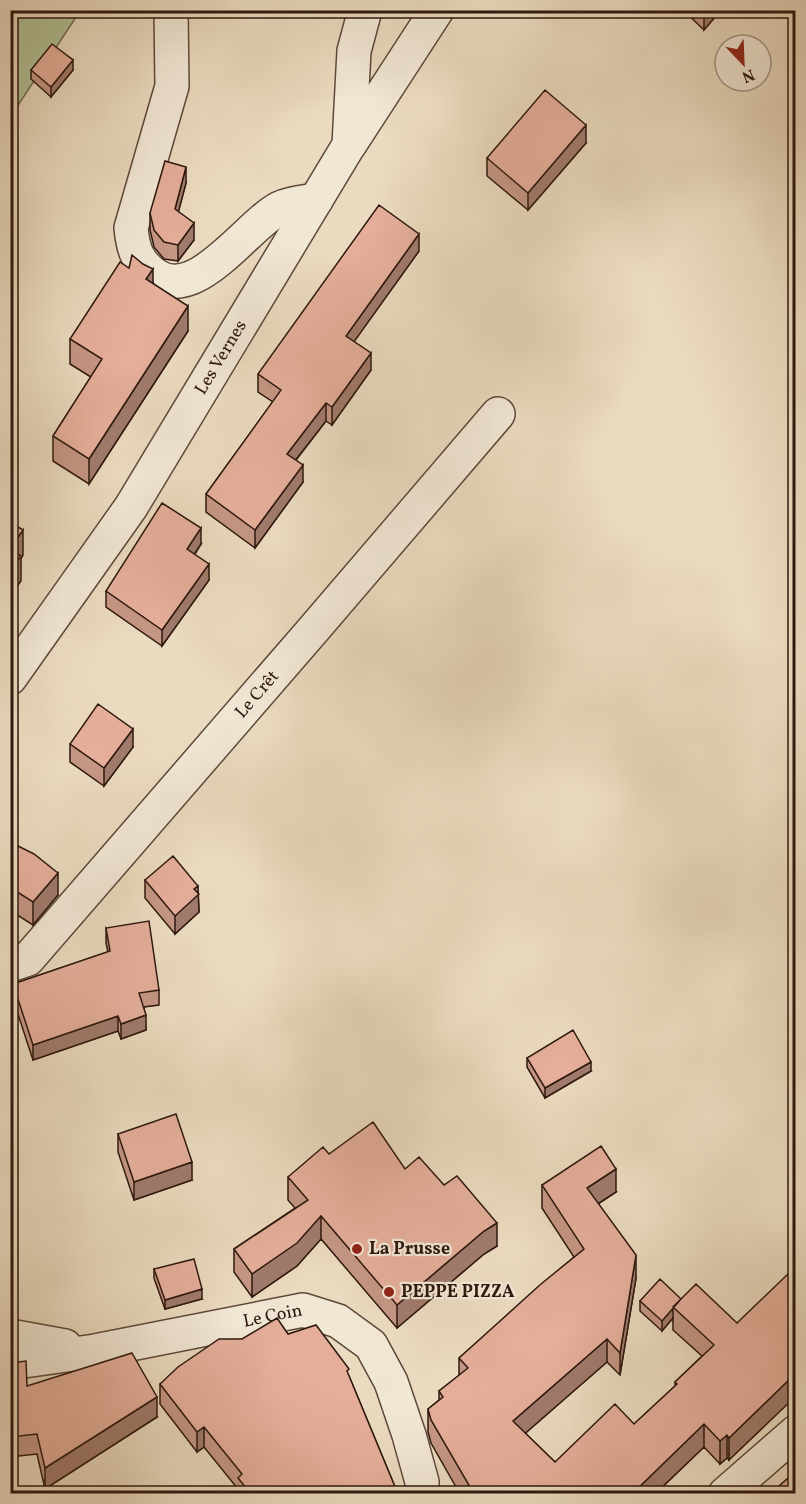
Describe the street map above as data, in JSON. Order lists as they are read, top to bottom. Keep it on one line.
{"streets":{"street":["Les Vernes","Le Crêt","Le Coin"]},"places":["La Prusse","PEPPE PIZZA"],"north":"bottom right"}
